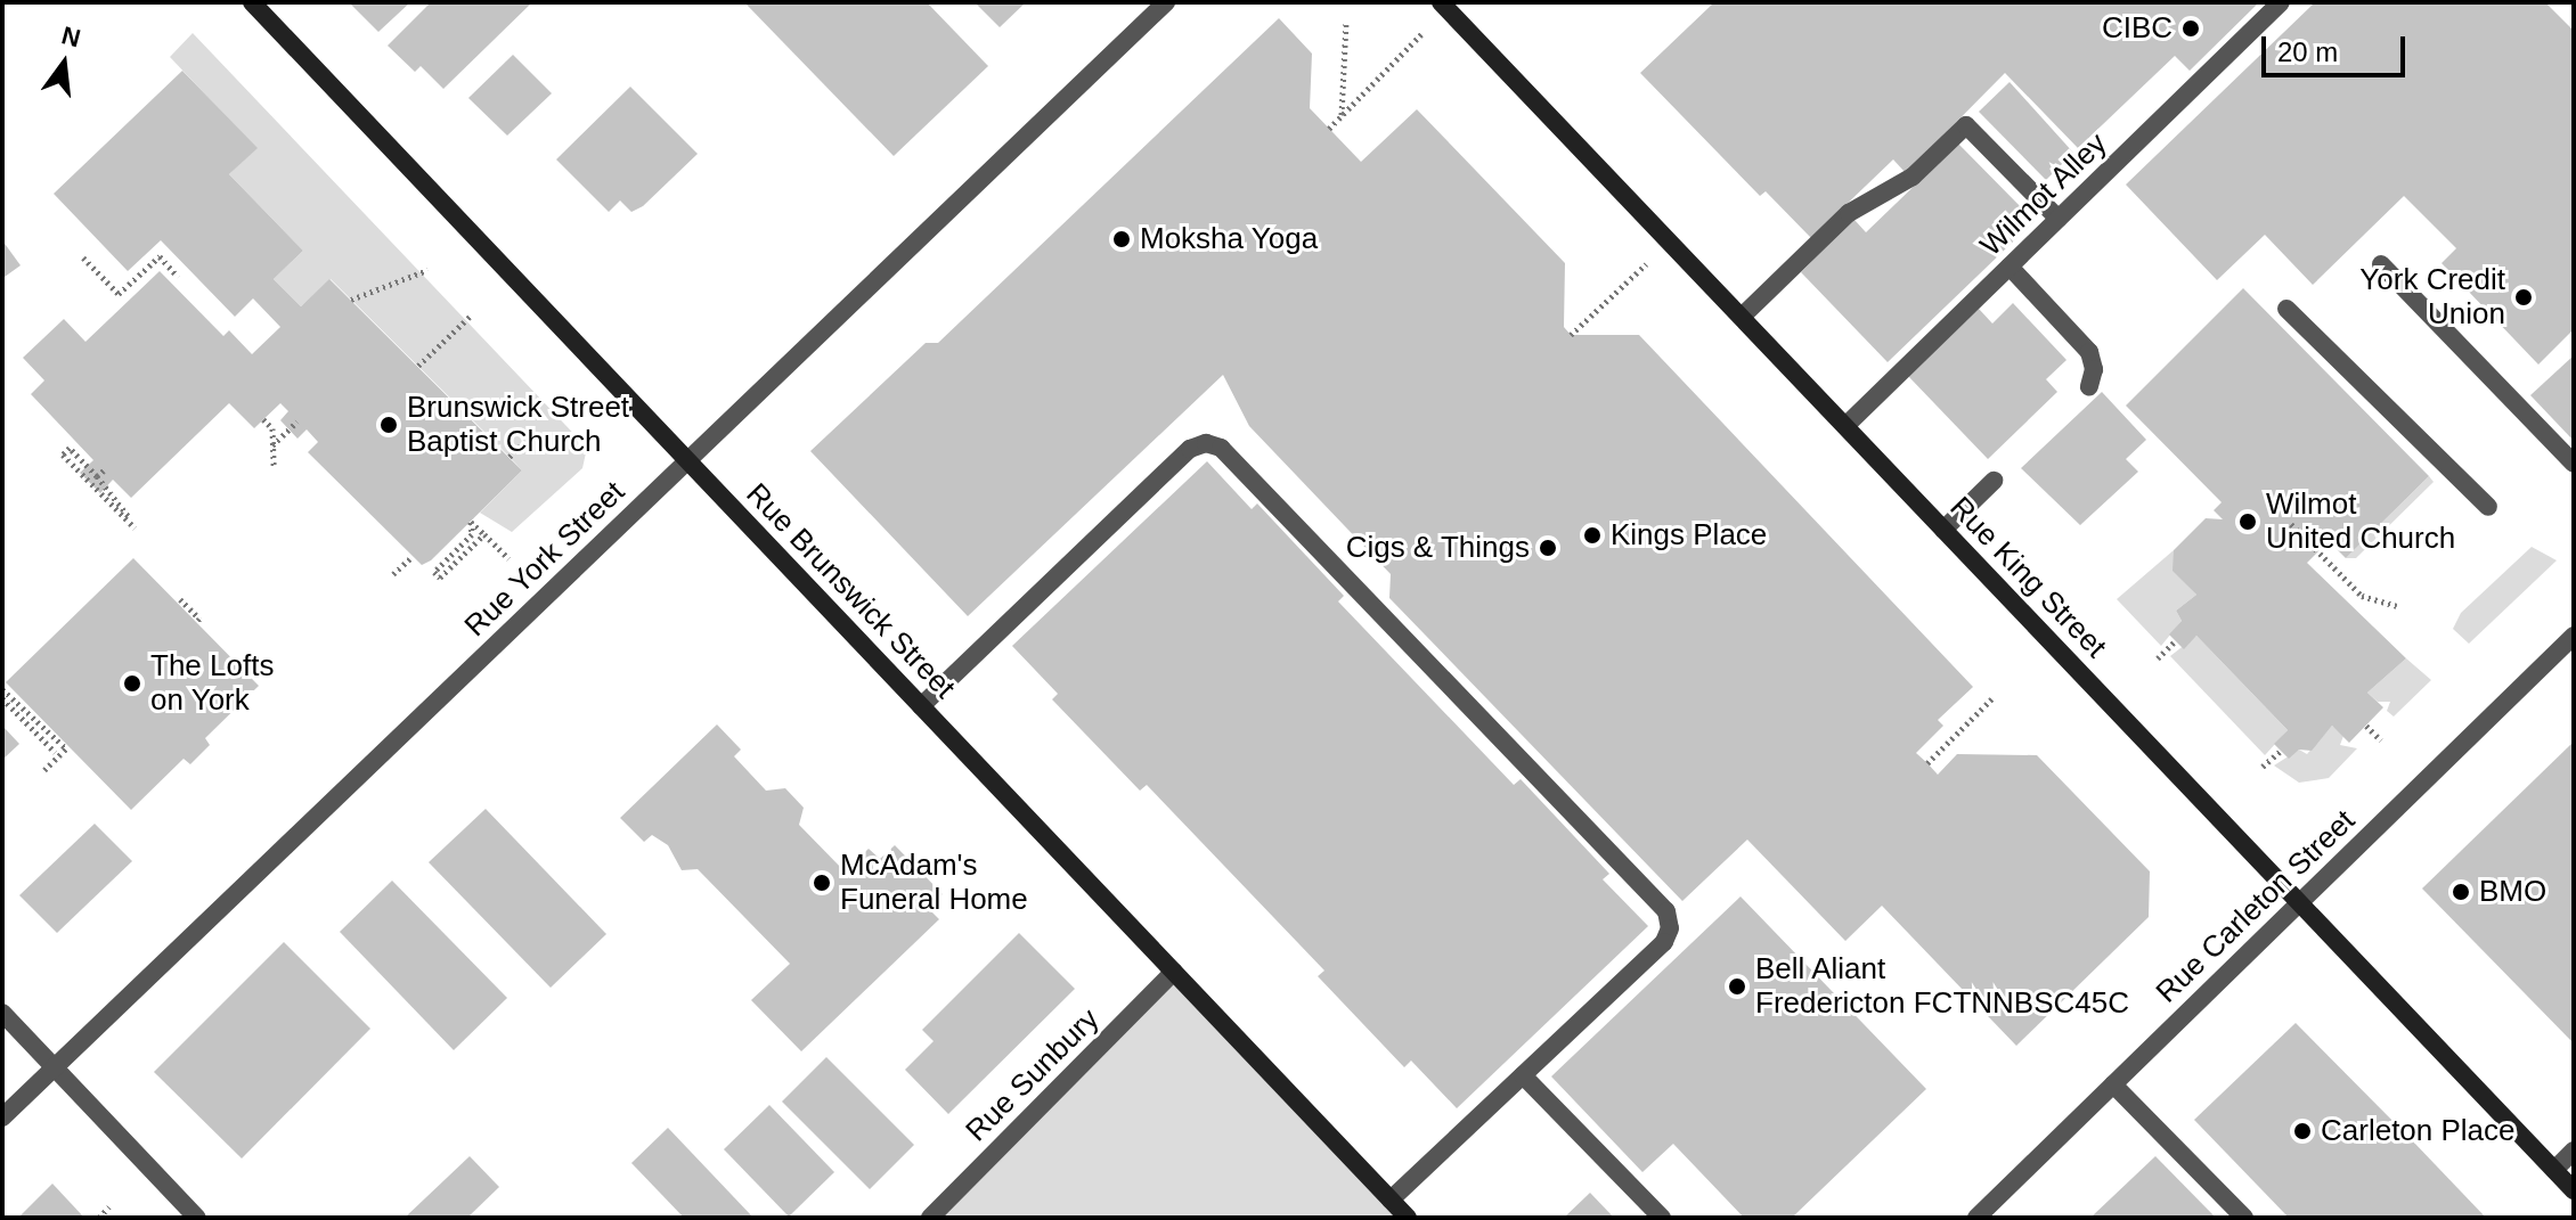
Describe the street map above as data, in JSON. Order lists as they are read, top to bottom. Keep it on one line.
{"streets":{"main road":["Rue King Street","Rue Brunswick Street"],"street":["Wilmot Alley","Rue York Street","Rue Carleton Street","Rue Sunbury"]},"crossings":[["Wilmot Alley","Rue King Street"],["Rue York Street","Rue Brunswick Street"],["Rue King Street","Rue Carleton Street"],["Rue Brunswick Street","Rue Sunbury"]],"places":["CIBC","Moksha Yoga","York Credit Union","Brunswick Street Baptist Church","Wilmot United Church","Kings Place","Cigs & Things","The Lofts on York","McAdam's Funeral Home","BMO","Bell Aliant Fredericton FCTNNBSC45C","Carleton Place"],"scale_bar":"20 m","north":"top"}
